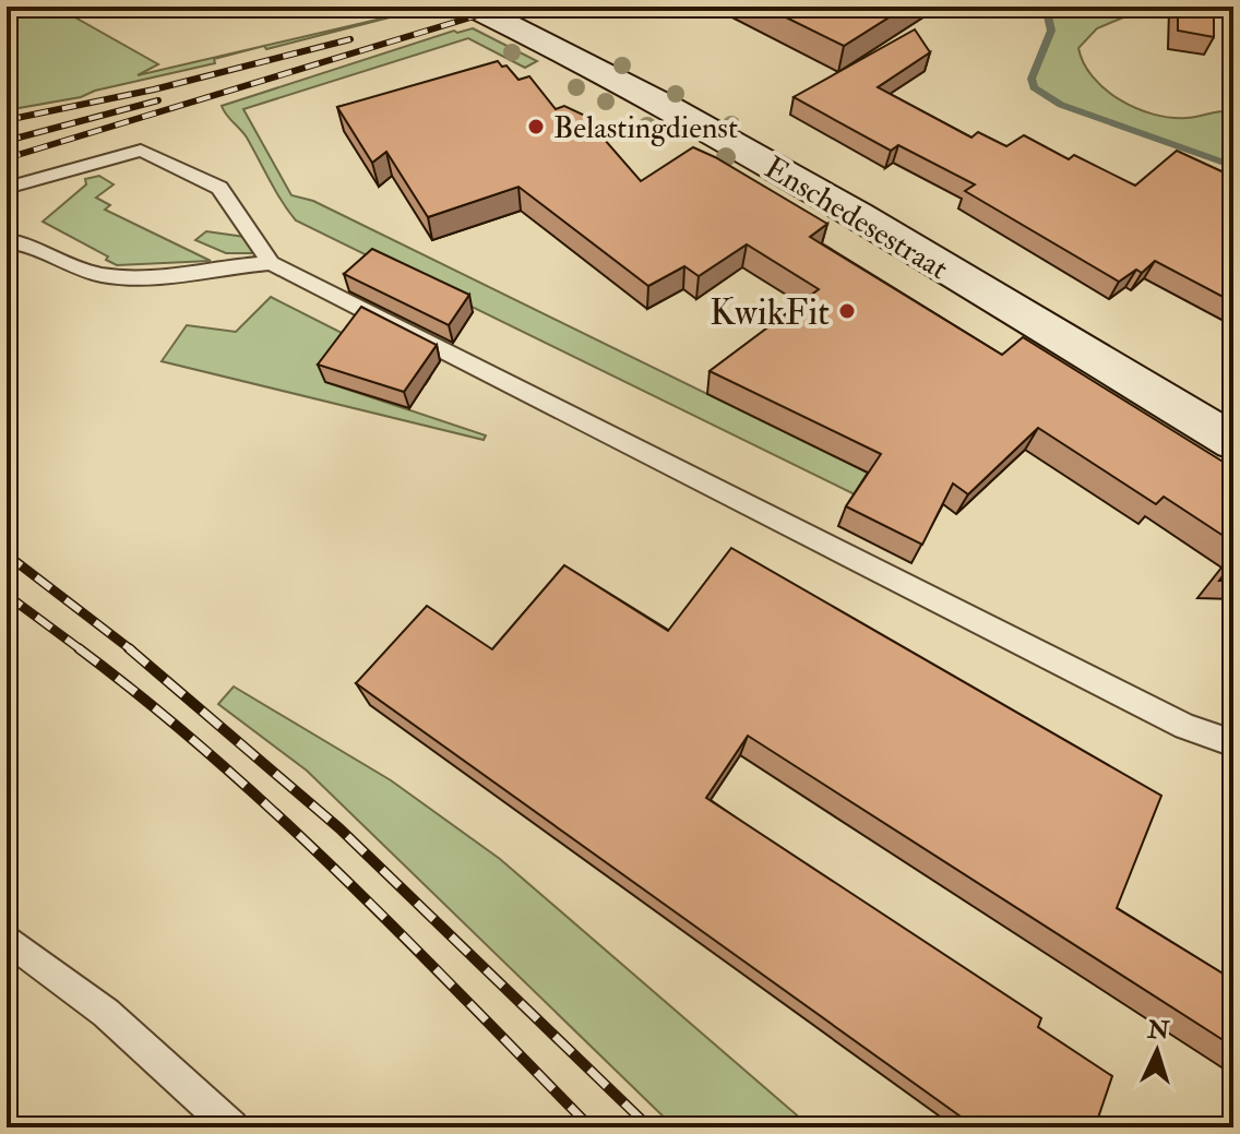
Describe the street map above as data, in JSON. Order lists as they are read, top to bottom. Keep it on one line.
{"streets":{"main road":["Enschedesestraat"]},"places":["Belastingdienst","KwikFit"],"north":"top"}
